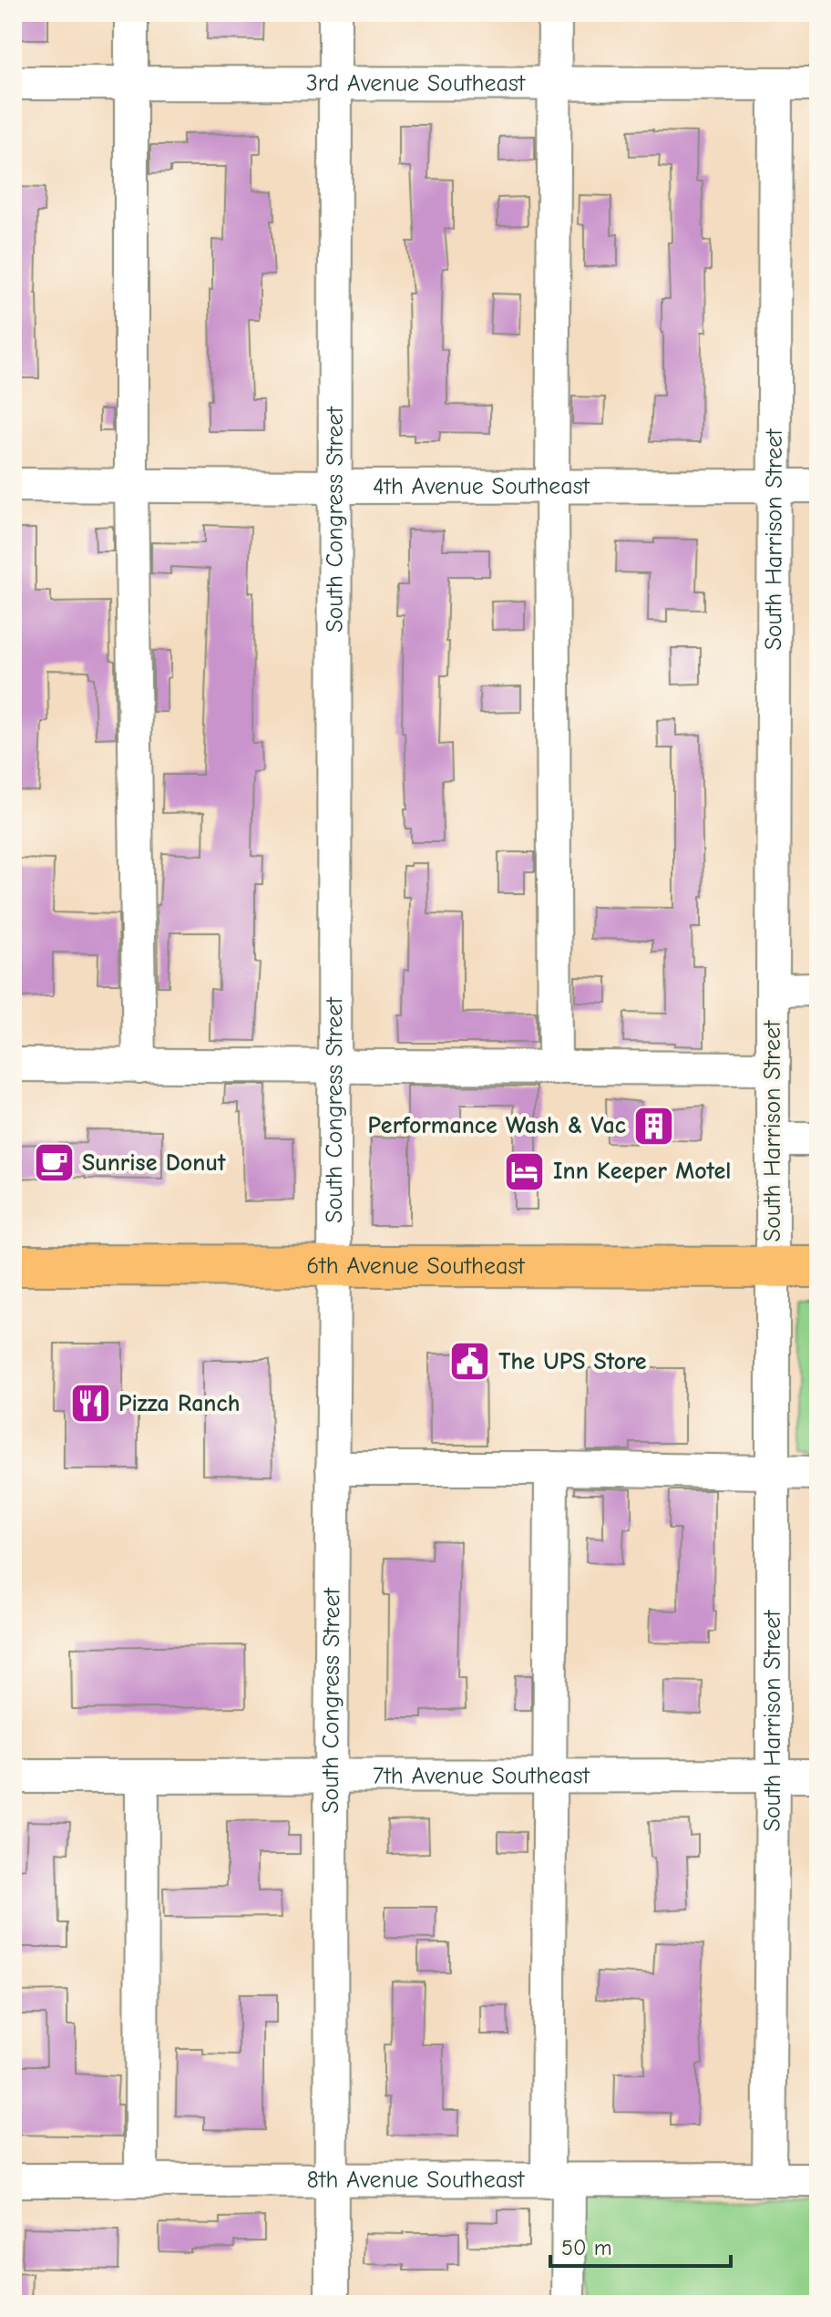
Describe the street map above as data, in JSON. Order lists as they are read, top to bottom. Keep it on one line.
{"streets":{"highway":["6th Avenue Southeast"],"street":["3rd Avenue Southeast","4th Avenue Southeast","South Congress Street","South Harrison Street","7th Avenue Southeast","8th Avenue Southeast"]},"crossings":[["3rd Avenue Southeast","South Congress Street"],["3rd Avenue Southeast","South Harrison Street"],["4th Avenue Southeast","South Congress Street"],["4th Avenue Southeast","South Harrison Street"],["South Congress Street","6th Avenue Southeast"],["South Congress Street","7th Avenue Southeast"],["South Congress Street","8th Avenue Southeast"],["South Harrison Street","6th Avenue Southeast"],["South Harrison Street","7th Avenue Southeast"],["South Harrison Street","8th Avenue Southeast"]],"places":{"building":["Performance Wash & Vac"],"cafe":["Sunrise Donut"],"hotel":["Inn Keeper Motel"],"public building":["The UPS Store"],"restaurant":["Pizza Ranch"]},"scale_bar":"50 m"}
